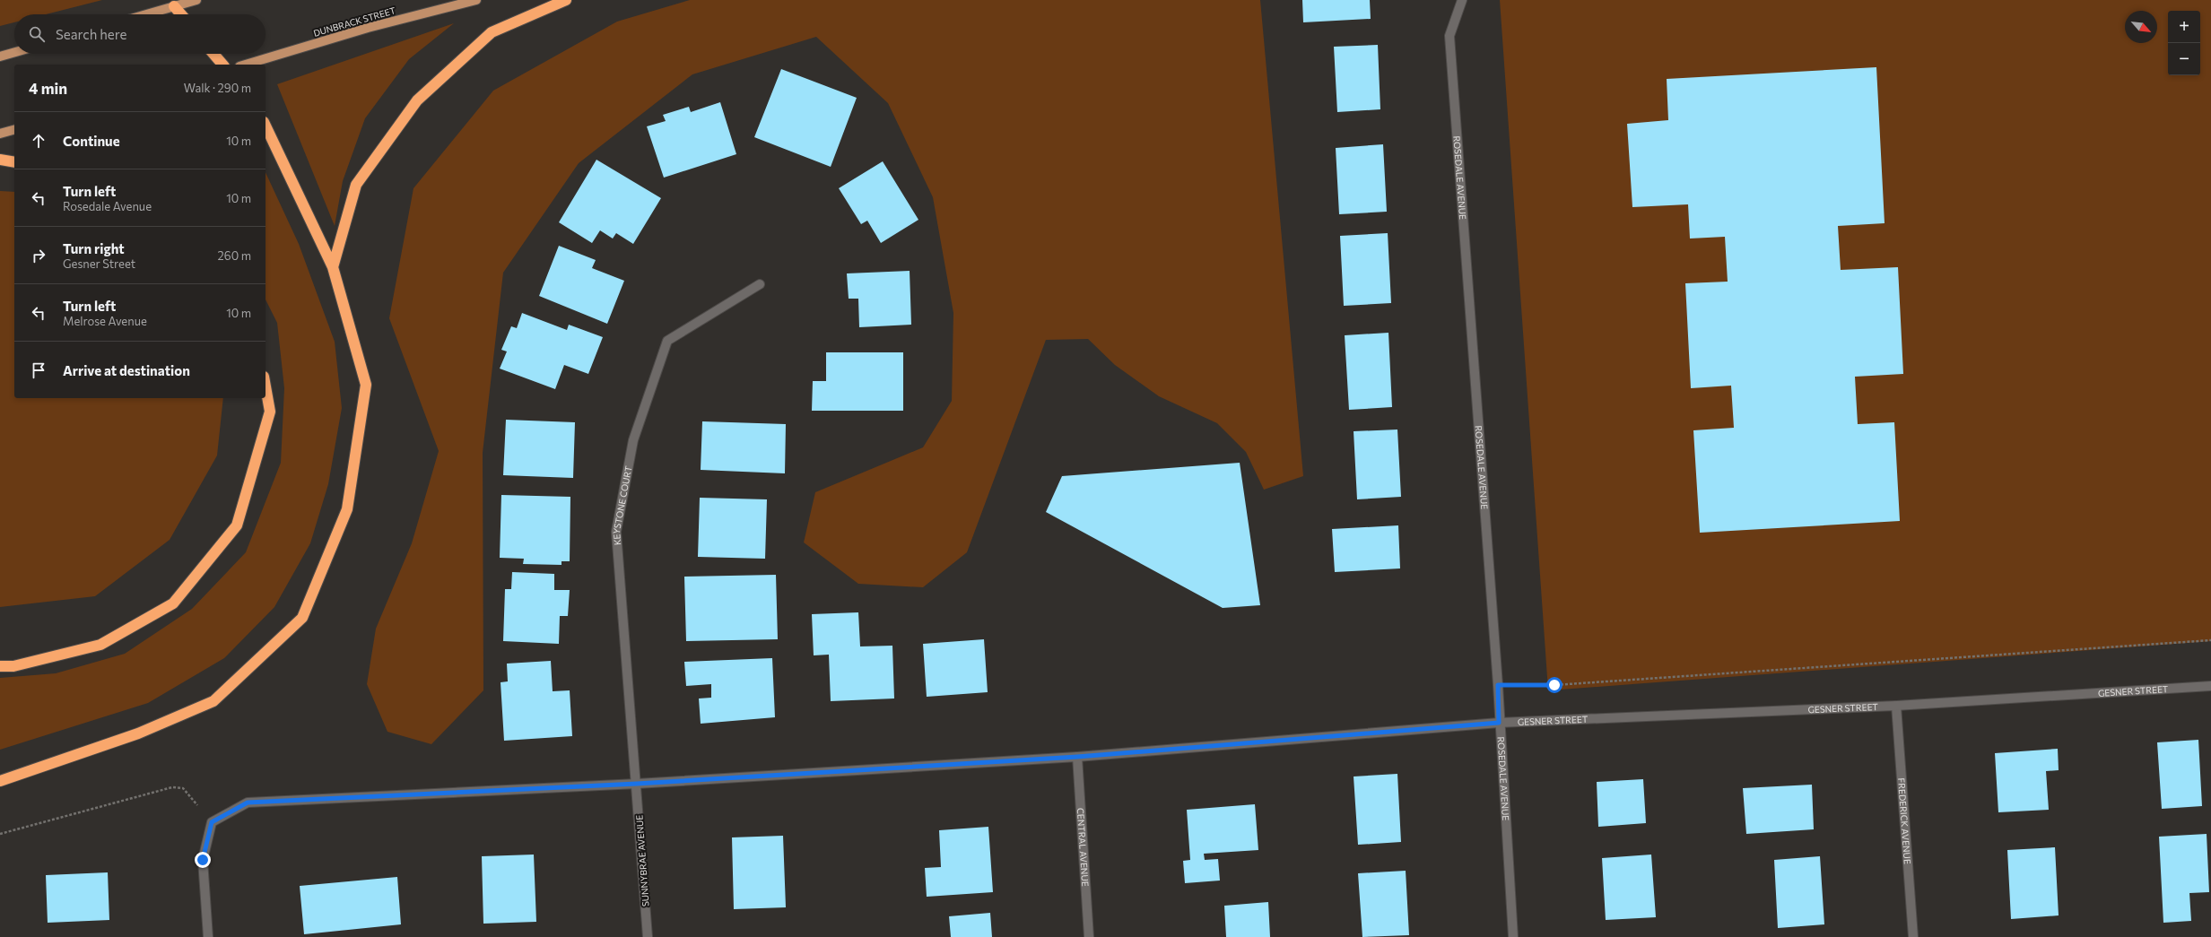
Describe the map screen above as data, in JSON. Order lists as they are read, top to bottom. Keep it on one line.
{"streets":{"main road":["DUNBRACK STREET"],"street":["ROSEDALE AVENUE","KEYSTONE COURT","GESNER STREET","FREDERICK AVENUE","CENTRAL AVENUE","SUNNYBRAE AVENUE"]},"crossings":[["ROSEDALE AVENUE","GESNER STREET"],["KEYSTONE COURT","GESNER STREET"],["KEYSTONE COURT","SUNNYBRAE AVENUE"],["GESNER STREET","FREDERICK AVENUE"],["GESNER STREET","CENTRAL AVENUE"],["GESNER STREET","SUNNYBRAE AVENUE"]],"north":"bottom right","page":{"map_buttons":["+","−"],"search":"Search here","heading":["4 min","Walk · 290 m"],"list":[["Continue","10 m"],["Turn left","Rosedale Avenue","10 m"],["Turn right","Gesner Street","260 m"],["Turn left","Melrose Avenue","10 m"],"Arrive at destination"]}}
